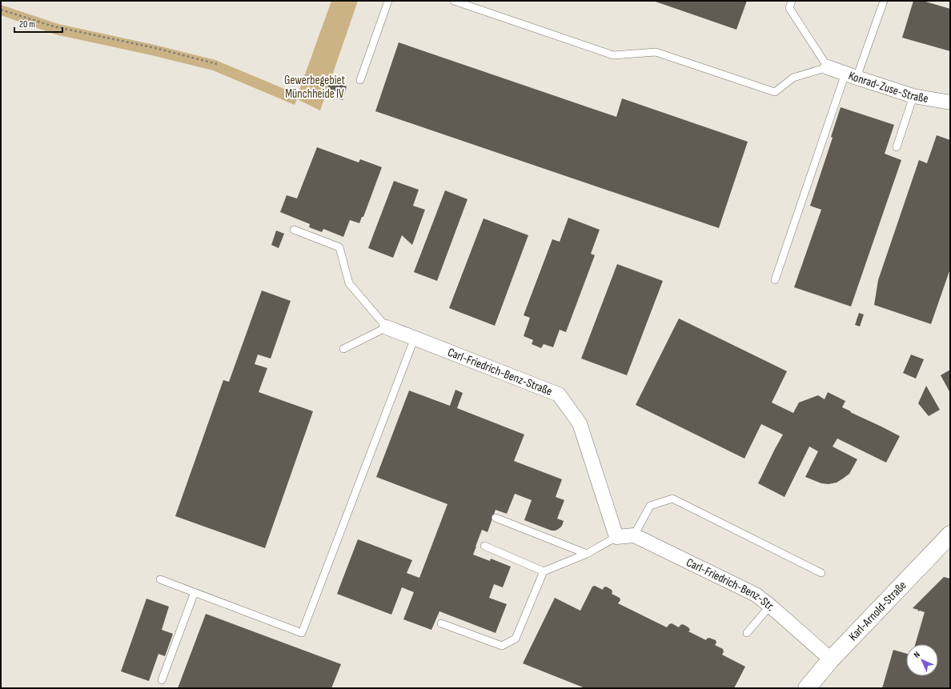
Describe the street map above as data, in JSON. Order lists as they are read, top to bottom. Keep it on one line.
{"streets":{"street":["Konrad-Zuse-Straße","Carl-Friedrich-Benz-Straße","Carl-Friedrich-Benz-Str.","Karl-Arnold-Straße"]},"crossings":[["Carl-Friedrich-Benz-Str.","Karl-Arnold-Straße"]],"parks":["Gewerbegebiet Münchheide IV"],"scale_bar":"20 m","north":"top left"}
